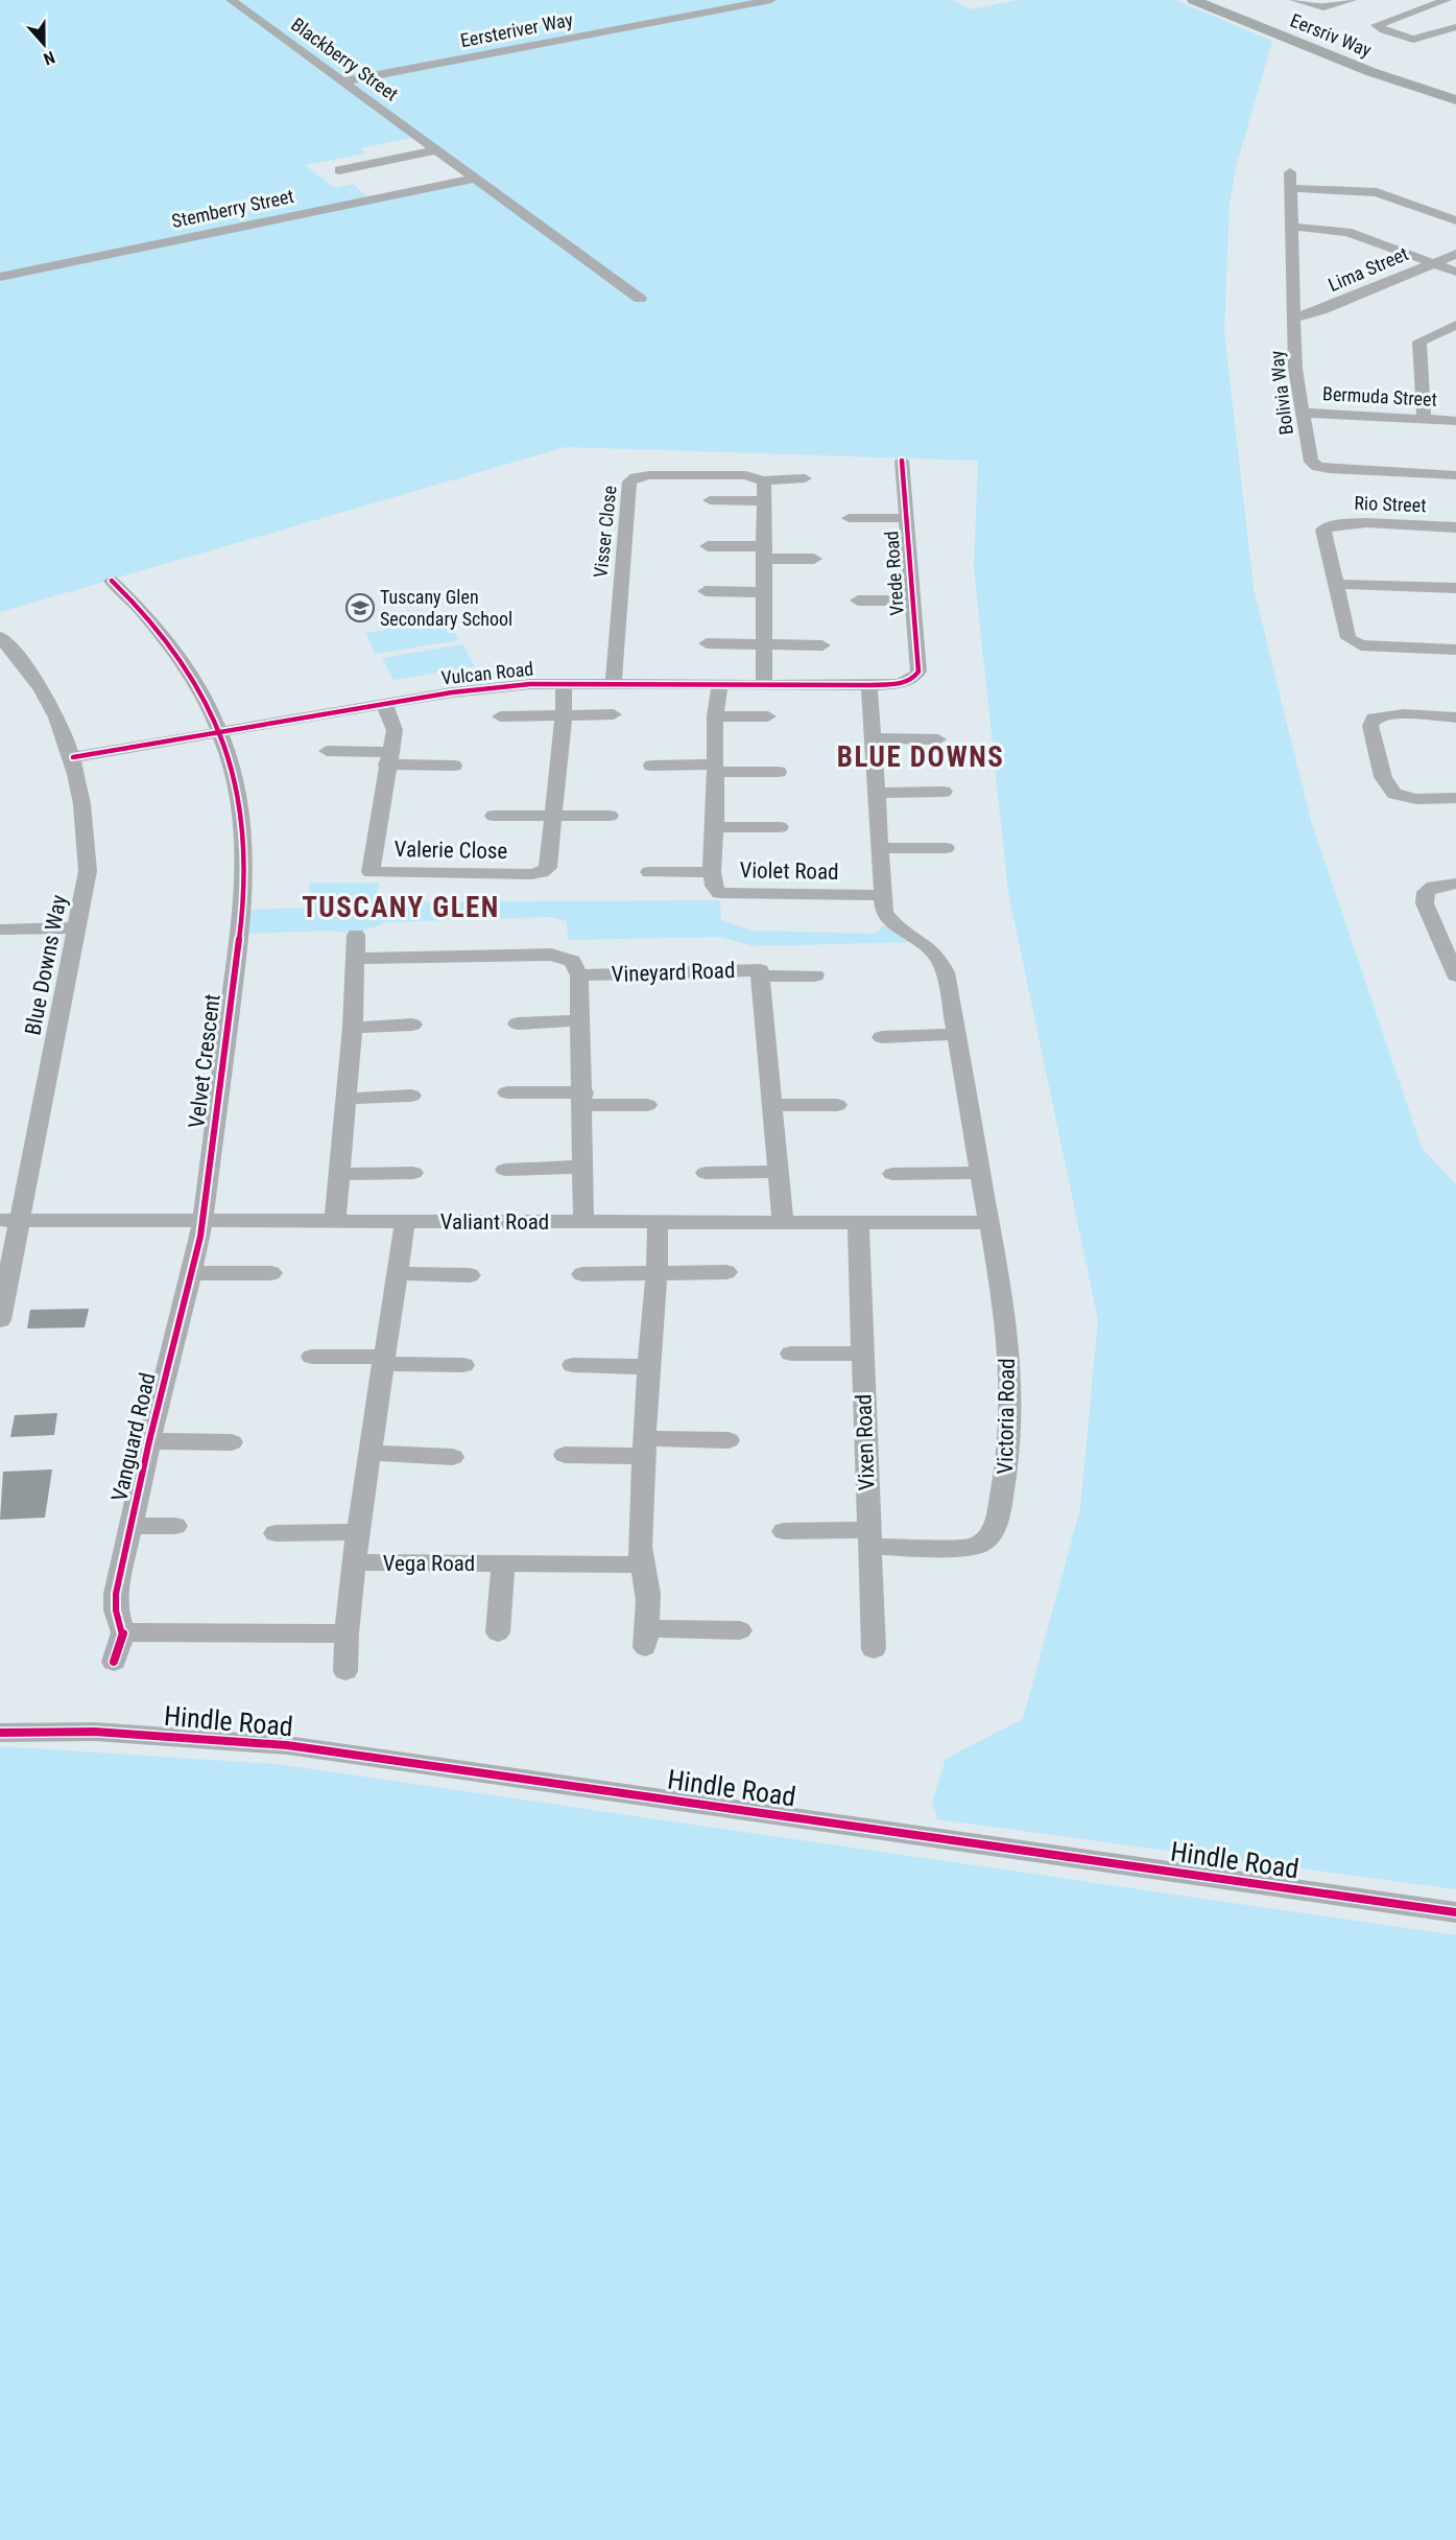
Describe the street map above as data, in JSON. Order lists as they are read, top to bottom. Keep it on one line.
{"streets":{"main road":["Eersriv Way"],"street":["Eersteriver Way","Blackberry Street","Stemberry Street","Lima Street","Bolivia Way","Bermuda Street","Rio Street","Visser Close","Vrede Road","Vulcan Road","Valerie Close","Violet Road","Blue Downs Way","Vineyard Road","Velvet Crescent","Valiant Road","Victoria Road","Vanguard Road","Vixen Road","Vega Road","Hindle Road"]},"crossings":[["Eersteriver Way","Blackberry Street"],["Blackberry Street","Stemberry Street"],["Lima Street","Bolivia Way"],["Bolivia Way","Bermuda Street"],["Visser Close","Vulcan Road"],["Vrede Road","Vulcan Road"],["Vulcan Road","Valerie Close"],["Vulcan Road","Violet Road"],["Vulcan Road","Blue Downs Way"],["Vulcan Road","Velvet Crescent"],["Vulcan Road","Victoria Road"],["Violet Road","Victoria Road"],["Blue Downs Way","Valiant Road"],["Vineyard Road","Valiant Road"],["Velvet Crescent","Valiant Road"],["Velvet Crescent","Vanguard Road"],["Valiant Road","Victoria Road"],["Valiant Road","Vanguard Road"],["Valiant Road","Vixen Road"],["Victoria Road","Vixen Road"]],"districts":["BLUE DOWNS","TUSCANY GLEN"],"places":{"school or university":["Tuscany Glen Secondary School"]},"north":"bottom"}
